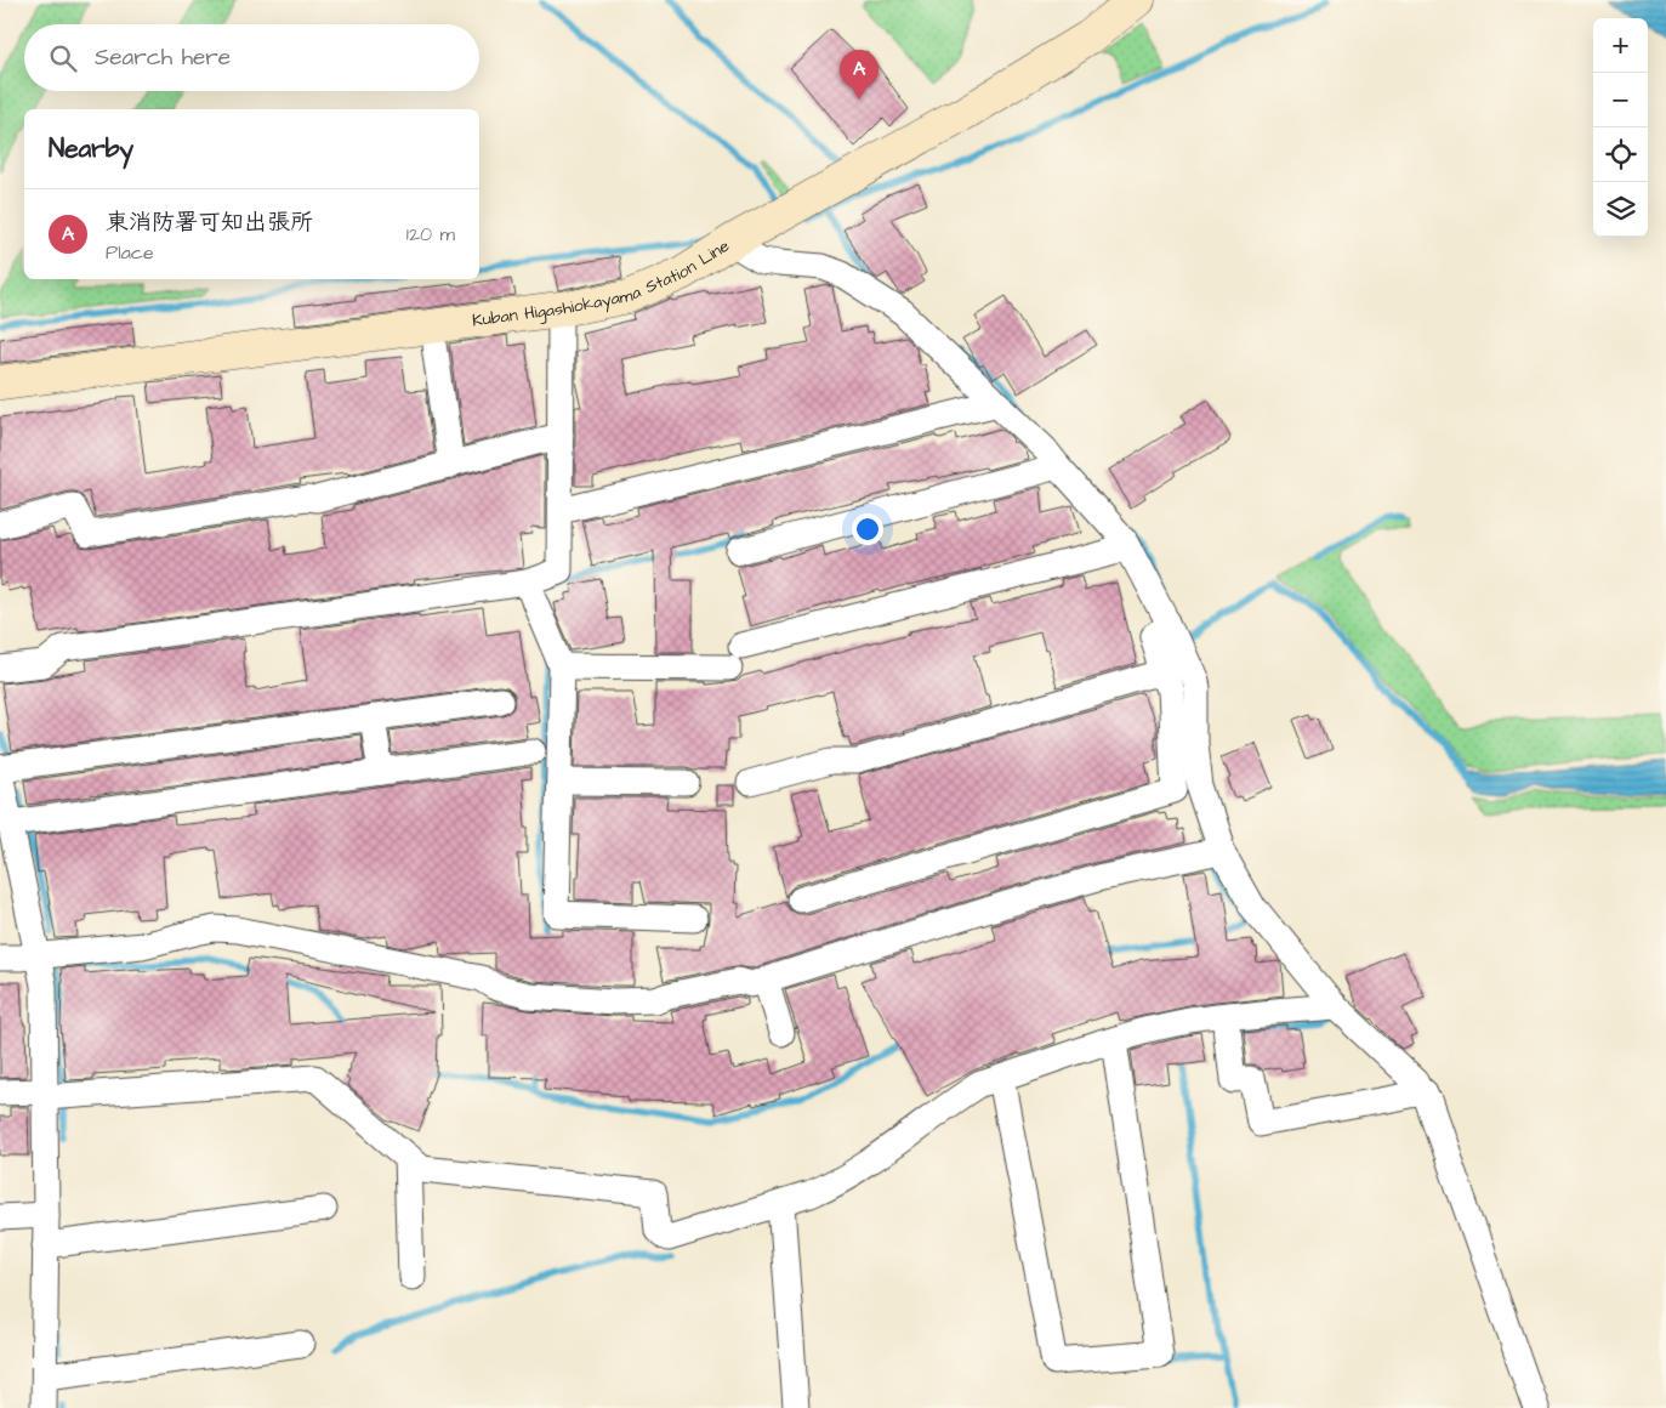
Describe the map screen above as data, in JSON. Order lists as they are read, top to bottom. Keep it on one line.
{"streets":{"main road":["Kuban Higashiokayama Station Line"]},"page":{"map_buttons":["+","−"],"search":"Search here","pins":"A","heading":"Nearby","list":[{"mark":"A","name":"東消防署可知出張所","note":"Place","value":"120 m"}]}}
